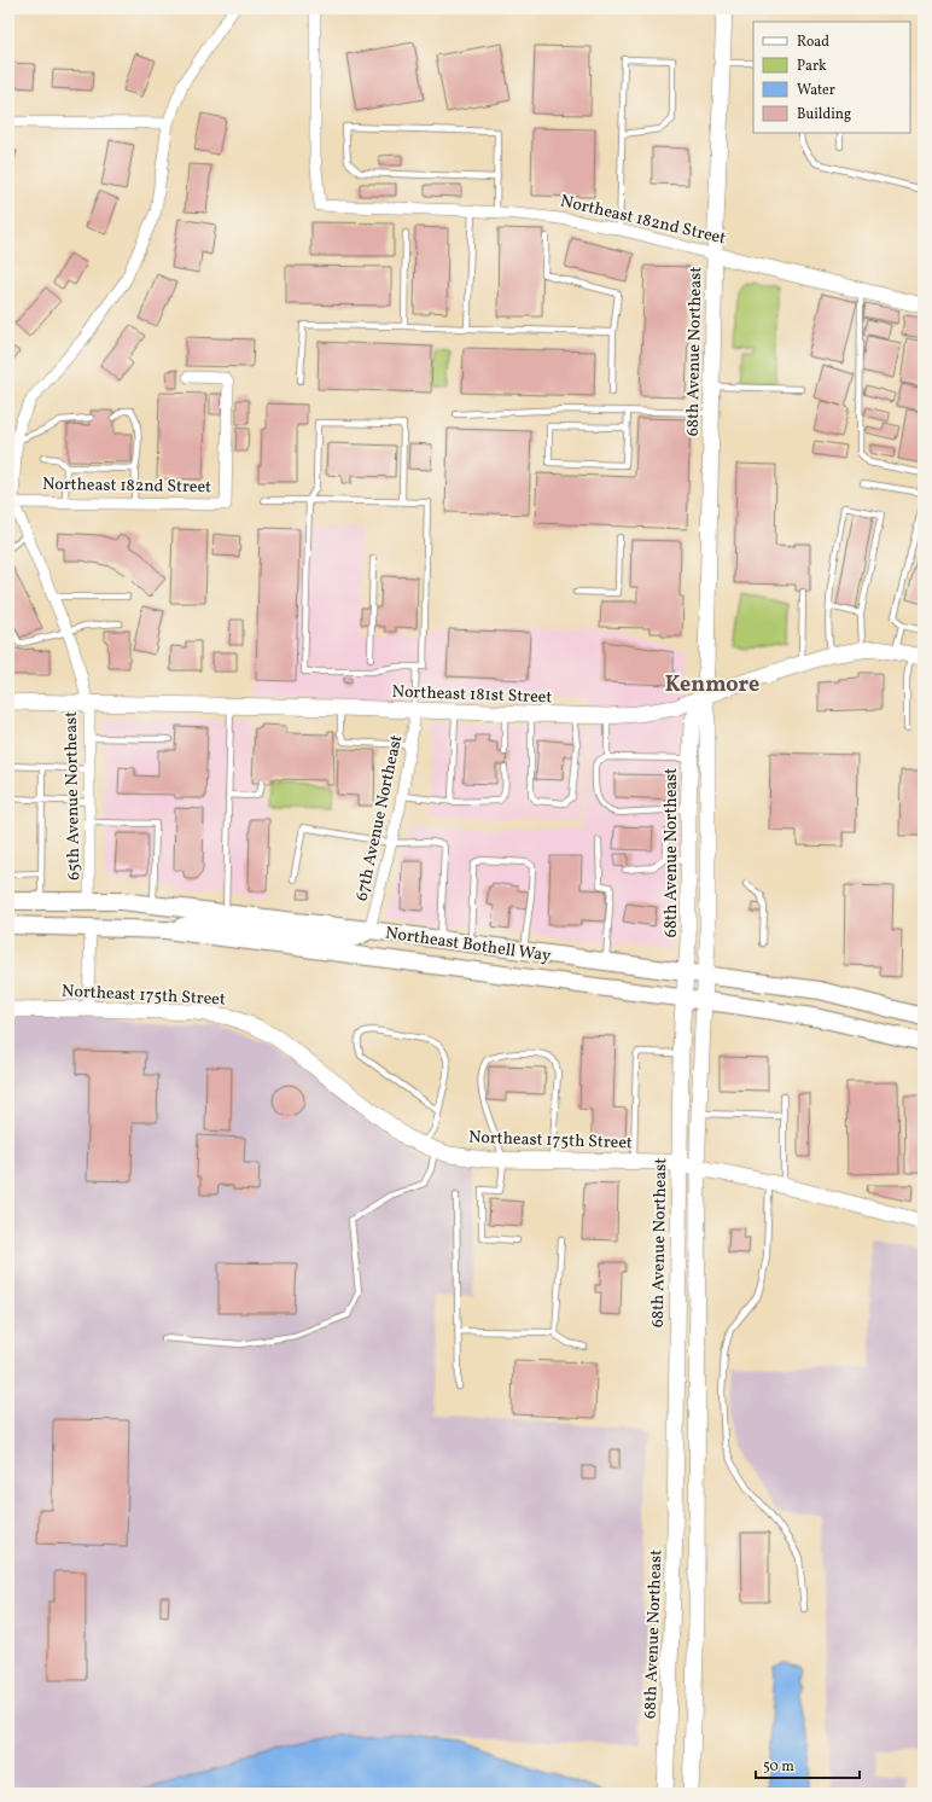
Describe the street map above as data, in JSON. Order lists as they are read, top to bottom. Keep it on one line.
{"streets":{"main road":["Northeast Bothell Way"],"street":["Northeast 182nd Street","68th Avenue Northeast","Northeast 181st Street","65th Avenue Northeast","67th Avenue Northeast","Northeast 175th Street"]},"crossings":[["Northeast 182nd Street","68th Avenue Northeast"],["Northeast 182nd Street","65th Avenue Northeast"],["68th Avenue Northeast","Northeast 181st Street"],["68th Avenue Northeast","Northeast Bothell Way"],["68th Avenue Northeast","Northeast 175th Street"],["Northeast 181st Street","65th Avenue Northeast"],["Northeast 181st Street","67th Avenue Northeast"],["65th Avenue Northeast","Northeast Bothell Way"],["67th Avenue Northeast","Northeast Bothell Way"]],"districts":["Kenmore"],"legend":["Road","Park","Water","Building"],"scale_bar":"50 m"}
